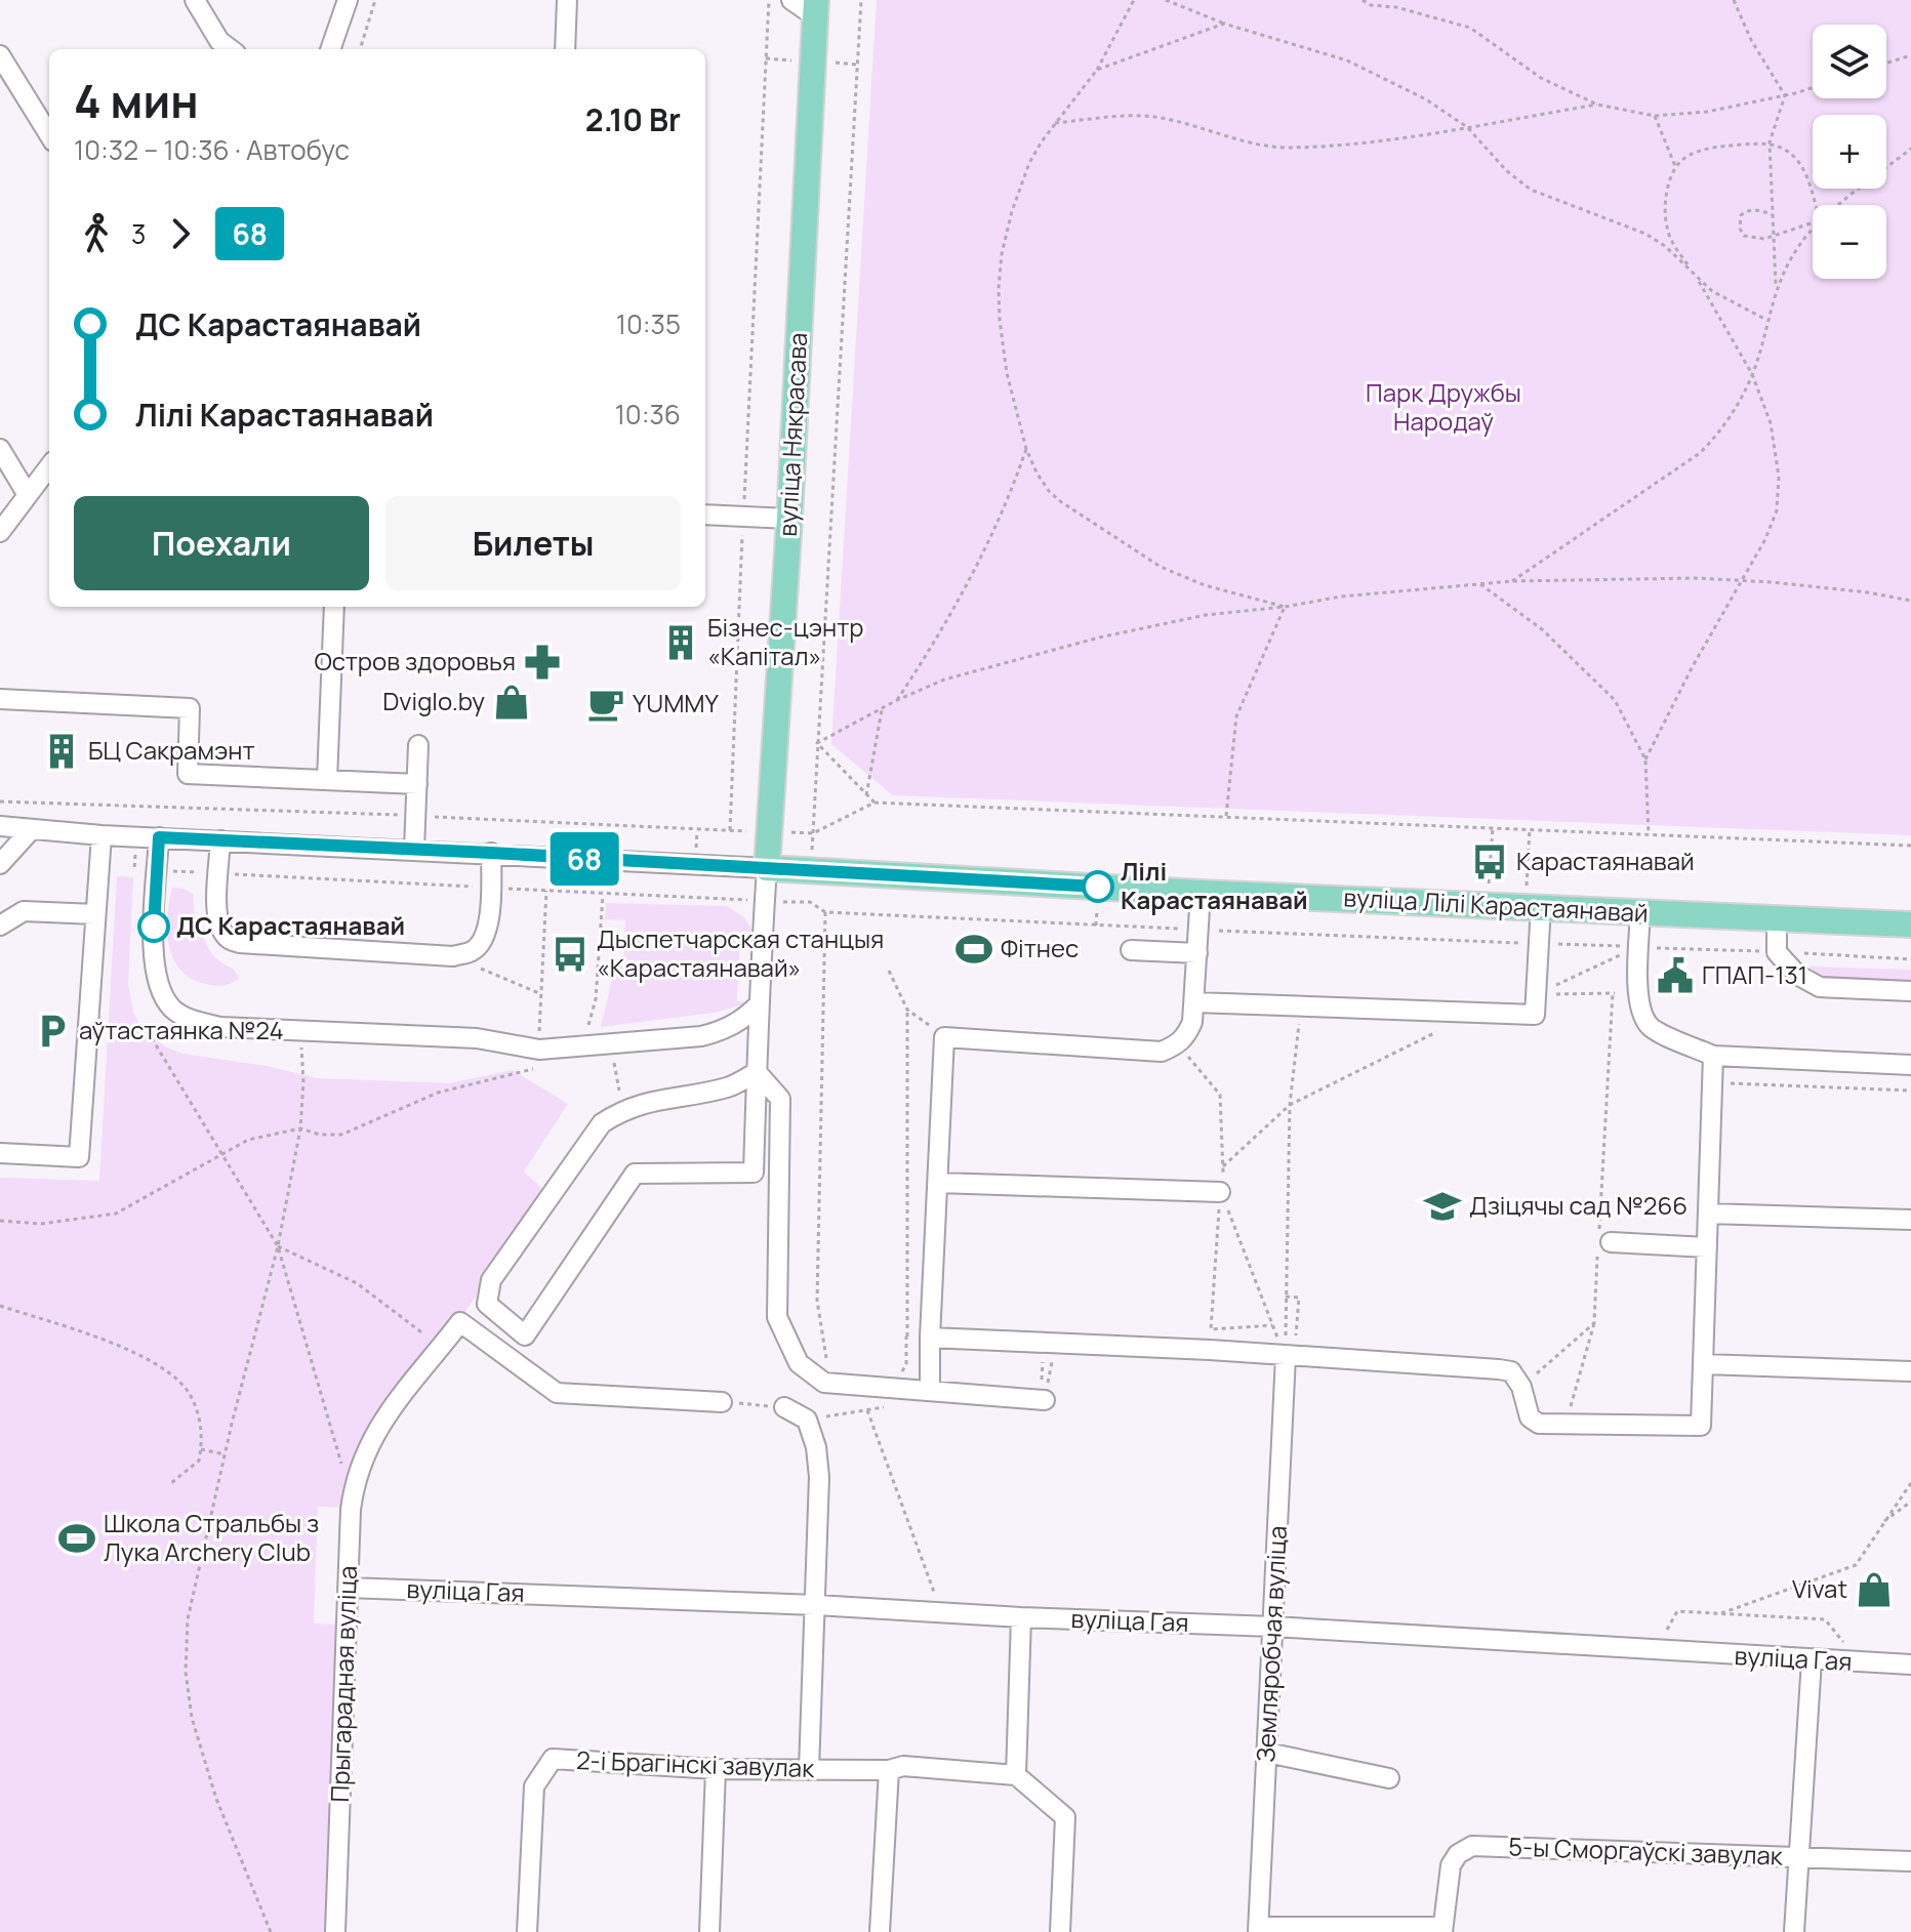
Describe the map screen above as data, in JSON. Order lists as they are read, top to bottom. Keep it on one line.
{"streets":{"main road":["вуліца Някрасава","вуліца Лілі Карастаянавай"],"street":["вуліца Гая","Земляробчая вуліца","Прыгарадная вуліца","2-і Брагінскі завулак","5-ы Сморгаўскі завулак"]},"crossings":[["вуліца Някрасава","вуліца Лілі Карастаянавай"],["вуліца Гая","Земляробчая вуліца"],["вуліца Гая","Прыгарадная вуліца"],["Земляробчая вуліца","5-ы Сморгаўскі завулак"]],"parks":["Парк Дружбы Народаў"],"places":{"building":["Бізнес-цэнтр «Капітал»","БЦ Сакрамэнт"],"pharmacy":["Остров здоровья"],"shop":["Dviglo.by","Vivat"],"cafe":["YUMMY"],"bus stop":["Карастаянавай","Дыспетчарская станцыя «Карастаянавай»"],"other":["Лілі Карастаянавай","ДС Карастаянавай"],"sports":["Фітнес","Школа Стральбы з Лука Archery Club"],"public building":["ГПАП-131"],"parking":["аўтастаянка №24"],"school or university":["Дзіцячы сад №266"]},"lines":["bus line 68"],"page":{"on_map":"68","map_buttons":["+","−"],"heading":["4 мин","10:32 – 10:36 · Автобус","2.10 Br"],"legs":["3","68"],"list":[{"name":"ДС Карастаянавай","value":"10:35"},{"name":"Лілі Карастаянавай","value":"10:36"}],"buttons":["Поехали","Билеты"]}}
